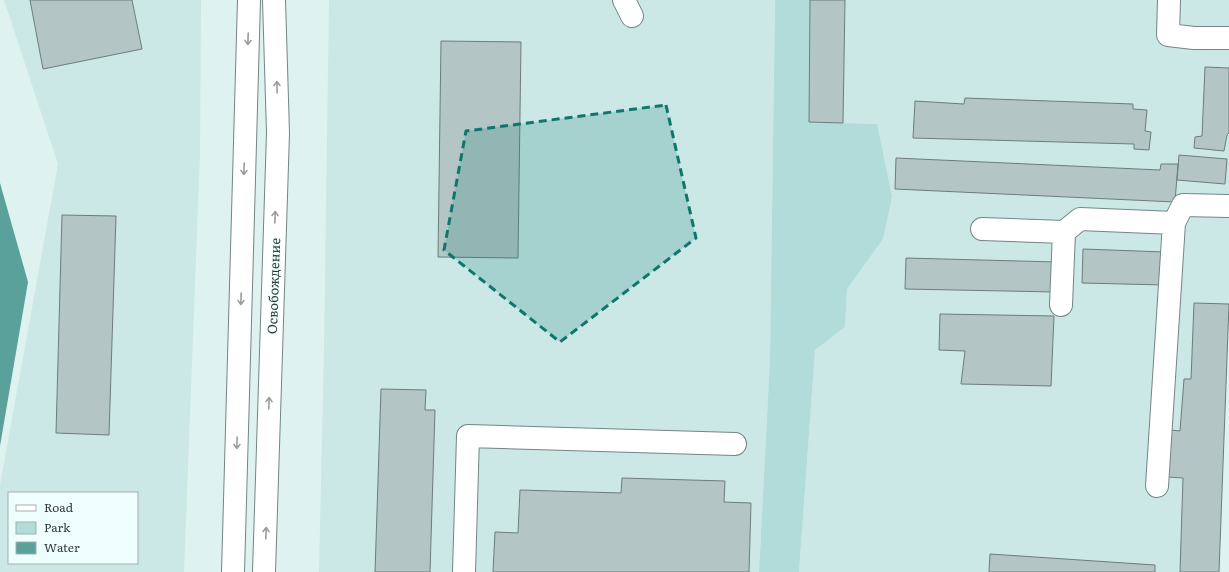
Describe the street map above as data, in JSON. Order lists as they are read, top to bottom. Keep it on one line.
{"streets":{"street":["Освобождение"]},"legend":["Road","Park","Water"]}
